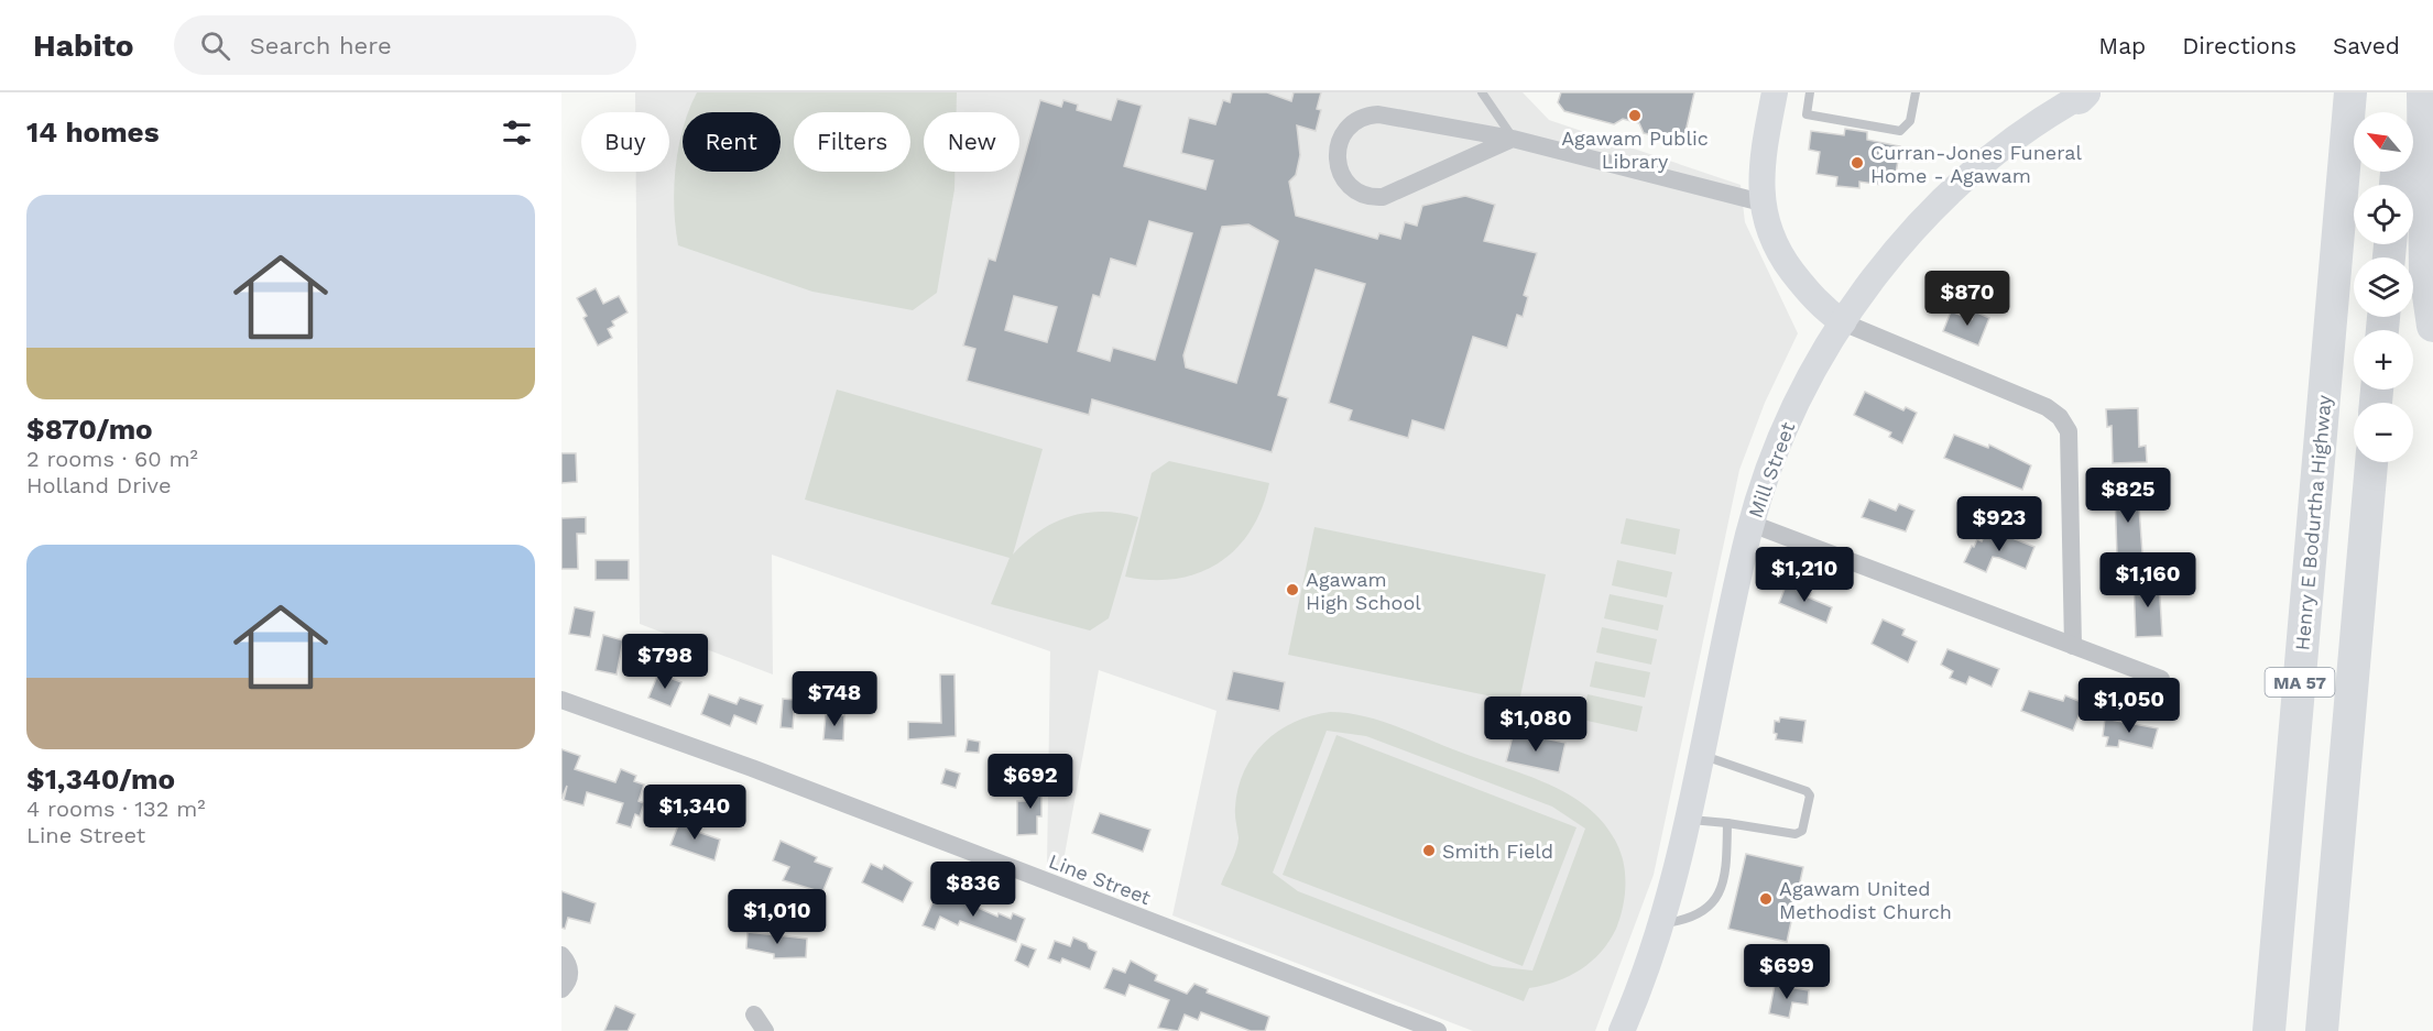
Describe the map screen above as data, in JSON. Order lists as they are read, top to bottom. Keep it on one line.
{"streets":{"highway":["Henry E Bodurtha Highway","MA 57"],"street":["Mill Street","Line Street"]},"places":["Agawam Public Library","Curran-Jones Funeral Home - Agawam","Agawam High School","Smith Field","Agawam United Methodist Church"],"north":"top left","page":{"header":"Habito","search":"Search here","nav":["Map","Directions","Saved"],"heading":"14 homes","map_buttons":["+","−"],"chip":["Buy","Rent","Filters","New"],"list":[{"name":"$870/mo","note":"2 rooms · 60 m² · Holland Drive"},{"name":"$1,340/mo","note":"4 rooms · 132 m² · Line Street"}],"price":["$870","$825","$923","$1,210","$1,160","$798","$748","$1,050","$1,080","$692","$1,340","$836","$1,010","$699"]}}
